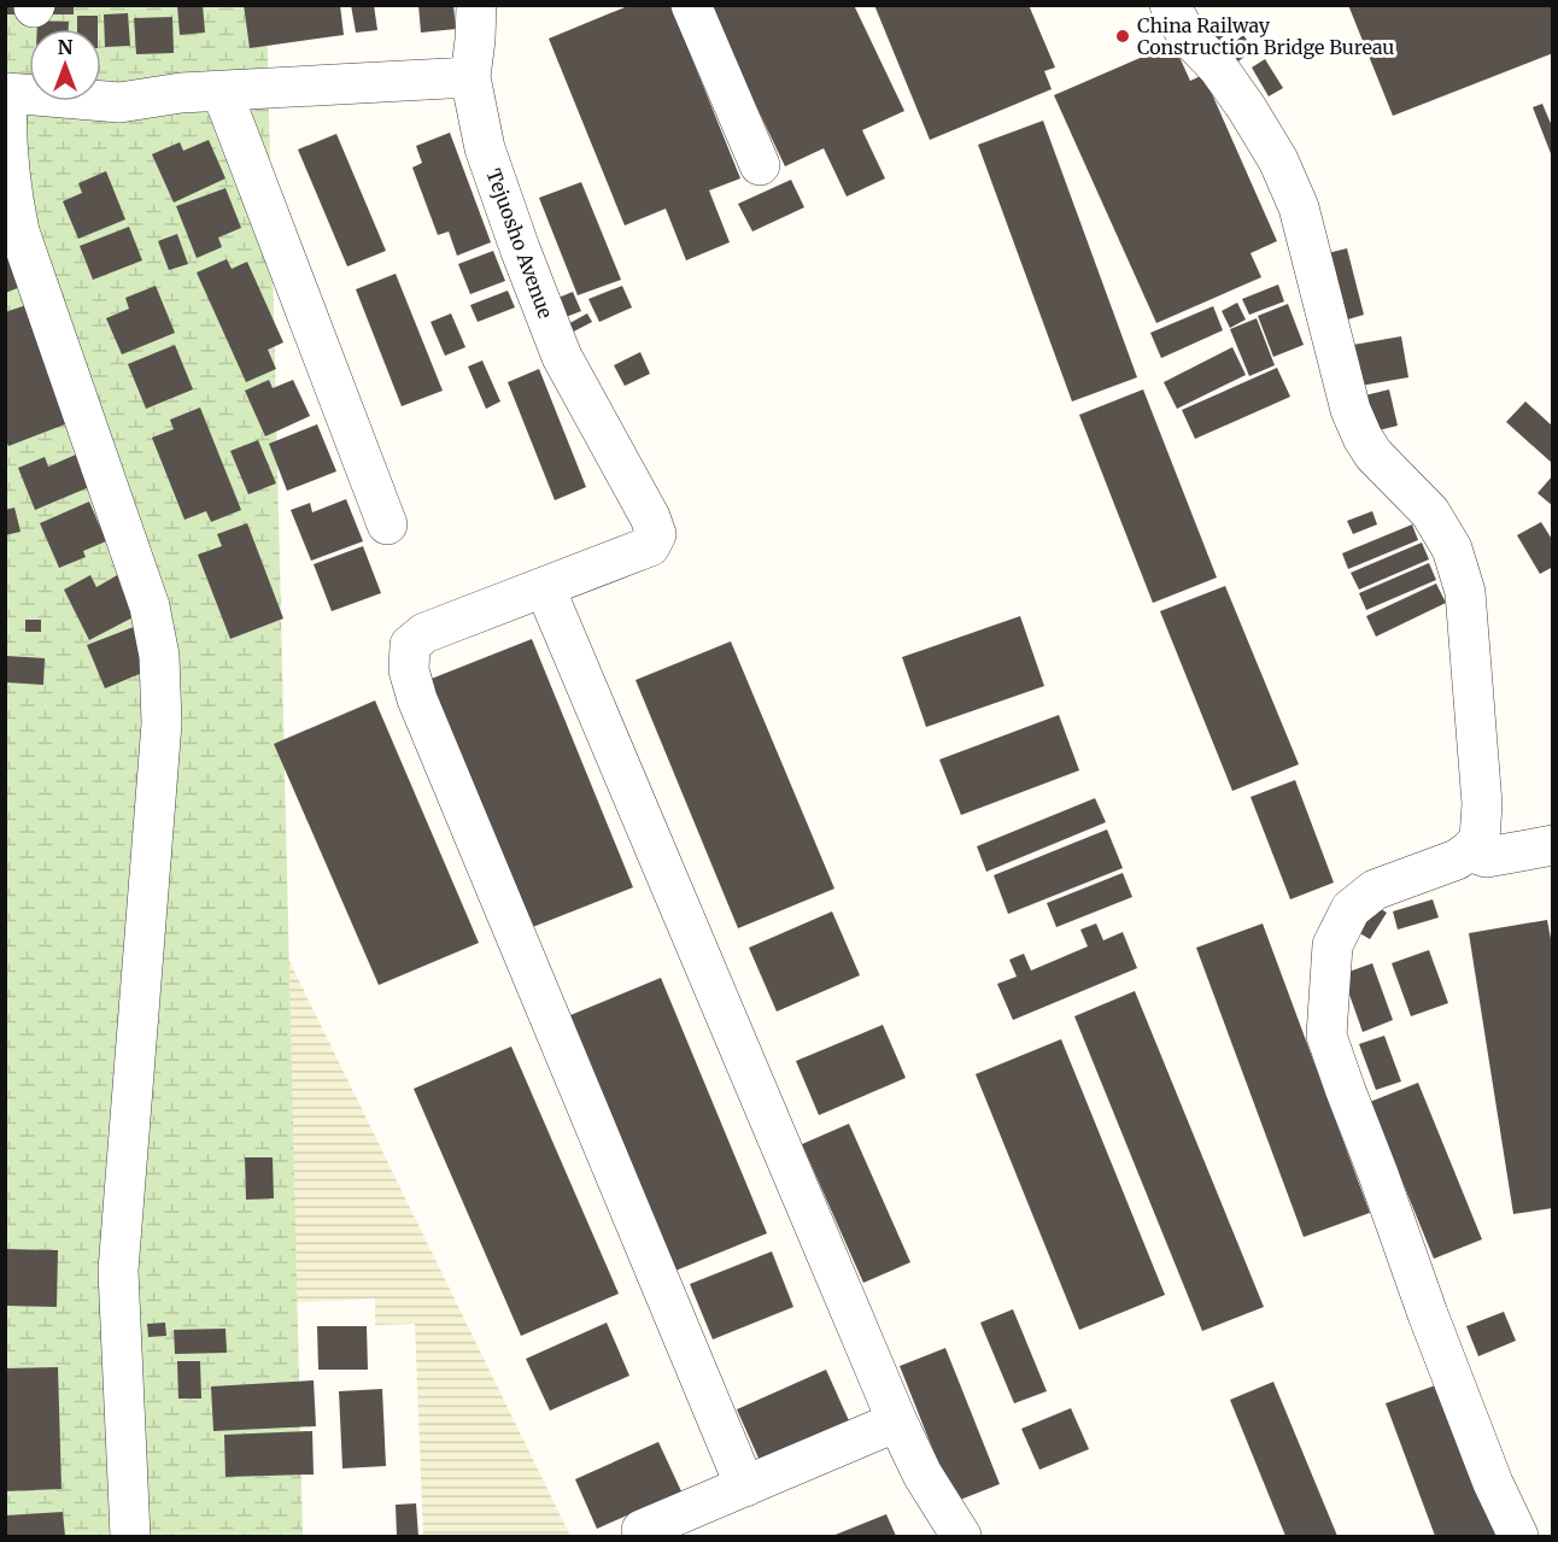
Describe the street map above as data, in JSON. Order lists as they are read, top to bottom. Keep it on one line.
{"streets":{"street":["Tejuosho Avenue"]},"places":["China Railway Construction Bridge Bureau"],"north":"top"}
